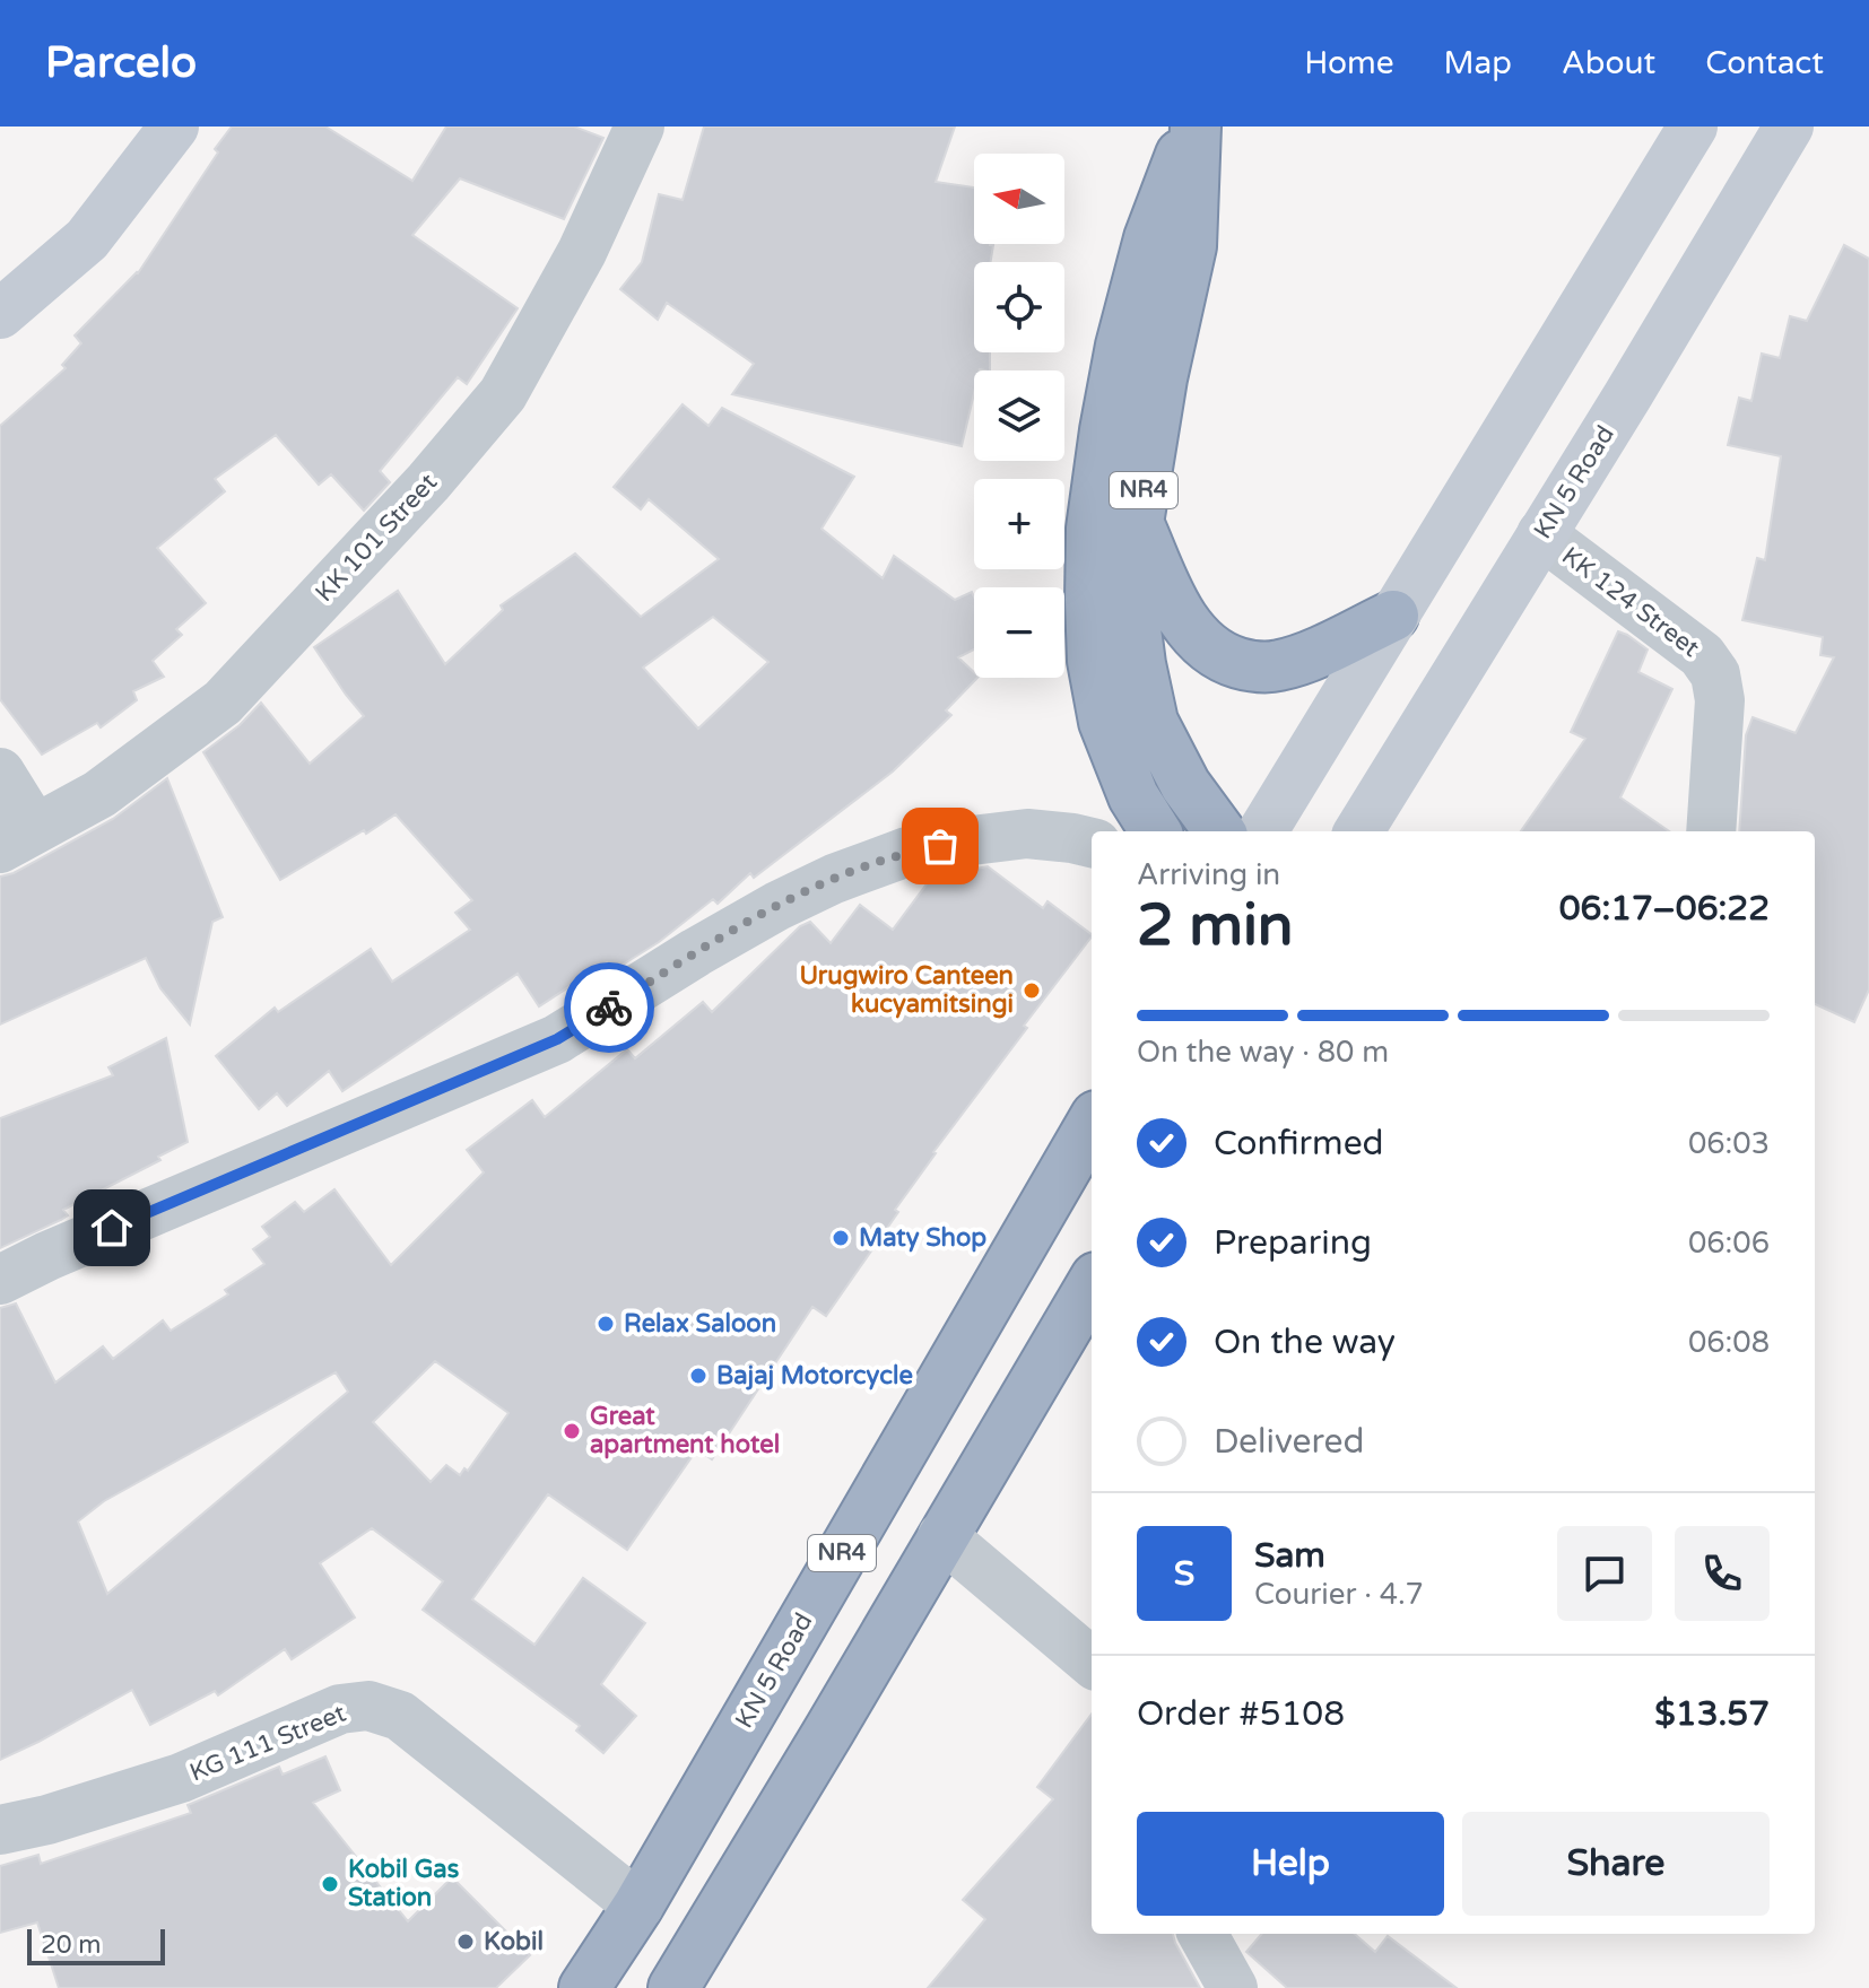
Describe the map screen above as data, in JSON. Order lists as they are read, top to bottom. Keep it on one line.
{"streets":{"highway":["KN 5 Road","NR4"],"street":["KK 101 Street","KK 124 Street","KG 111 Street"]},"crossings":[["KN 5 Road","KK 124 Street"],["KN 5 Road","KG 111 Street"]],"places":["Urugwiro Canteen kucyamitsingi","Maty Shop","Relax Saloon","Bajaj Motorcycle","Great apartment hotel","Kobil Gas Station","Kobil"],"scale_bar":"20 m","north":"left","page":{"header":"Parcelo","nav":["Home","Map","About","Contact"],"map_buttons":["+","−"],"heading":["2 min","Arriving in","06:17–06:22"],"panel":["Sam","Courier · 4.7","Order #5108","$13.57"],"bar":"On the way · 80 m","list":[["Confirmed","06:03"],["Preparing","06:06"],["On the way","06:08"],"Delivered"],"round":"S","buttons":["Help","Share"],"scale":"20 m"}}
